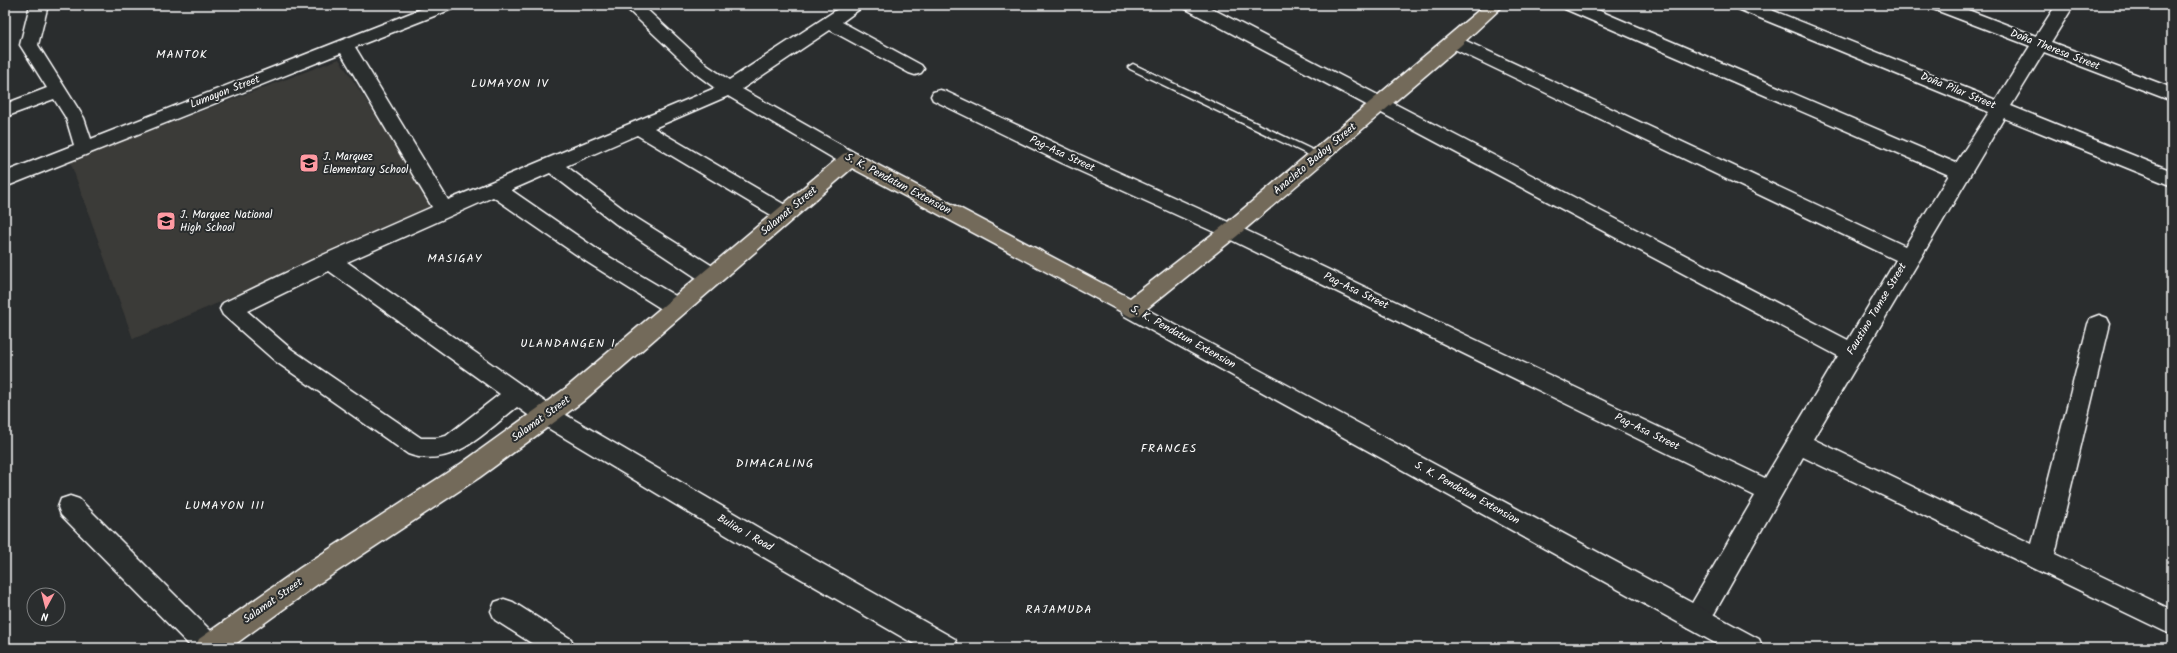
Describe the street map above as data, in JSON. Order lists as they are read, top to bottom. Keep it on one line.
{"streets":{"main road":["Anacleto Badoy Street","S. K. Pendatun Extension","Salamat Street"],"street":["Doña Theresa Street","Doña Pilar Street","Lumayon Street","Pag-Asa Street","Faustino Tamse Street","Buliao I Road"]},"crossings":[["Doña Theresa Street","Faustino Tamse Street"],["Doña Pilar Street","Faustino Tamse Street"],["Pag-Asa Street","Anacleto Badoy Street"],["Pag-Asa Street","Faustino Tamse Street"],["Anacleto Badoy Street","S. K. Pendatun Extension"],["S. K. Pendatun Extension","Salamat Street"],["S. K. Pendatun Extension","Faustino Tamse Street"],["Salamat Street","Buliao I Road"]],"districts":["MANTOK","LUMAYON IV","MASIGAY","ULANDANGEN I","FRANCES","DIMACALING","LUMAYON III","RAJAMUDA"],"places":{"school or university":["J. Marquez Elementary School","J. Marquez National High School"]},"north":"bottom"}
